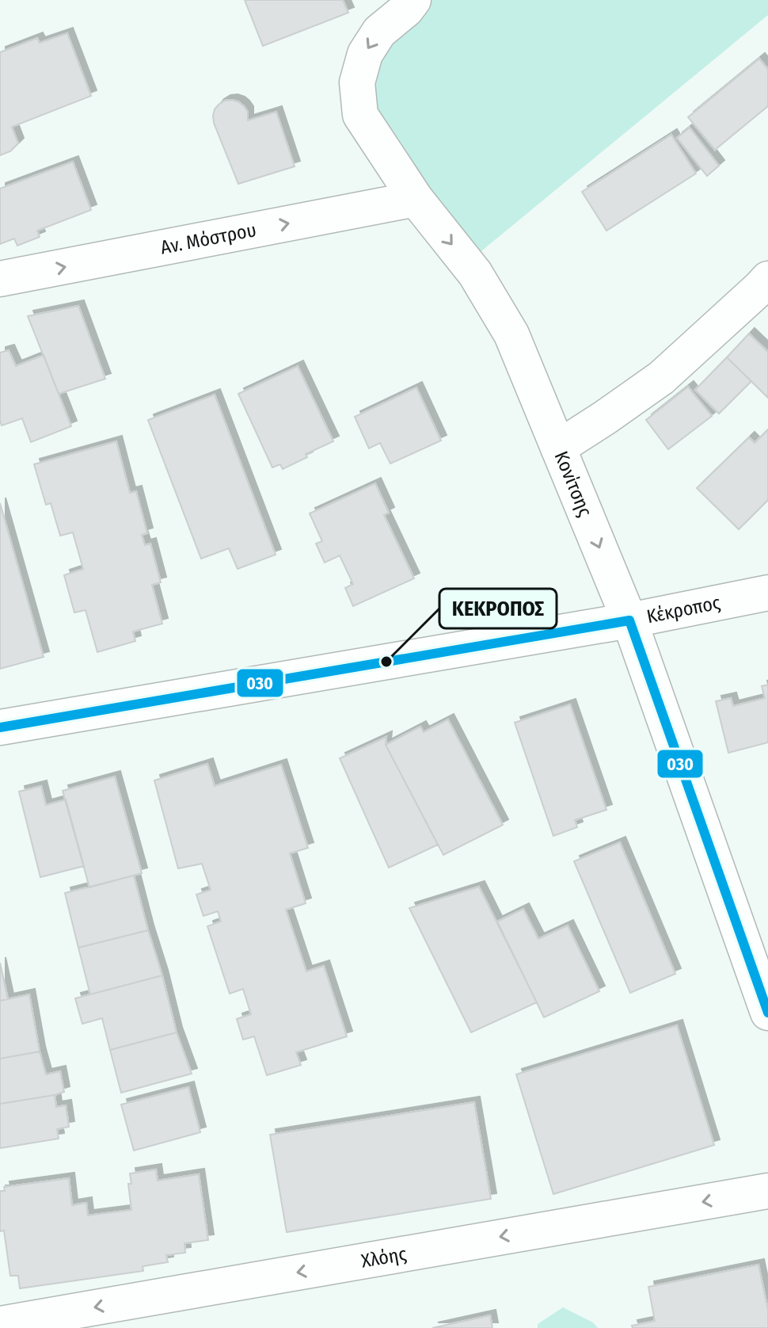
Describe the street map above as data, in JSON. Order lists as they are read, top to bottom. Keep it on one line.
{"streets":{"street":["Αν. Μόστρου","Κονίτσης","Κέκροπος","Χλόης"]},"crossings":[["Αν. Μόστρου","Κονίτσης"],["Κονίτσης","Κέκροπος"]],"one_way":["Αν. Μόστρου","Κονίτσης","Χλόης"],"places":["ΚΕΚΡΟΠΟΣ"],"lines":["transit line 030"]}
